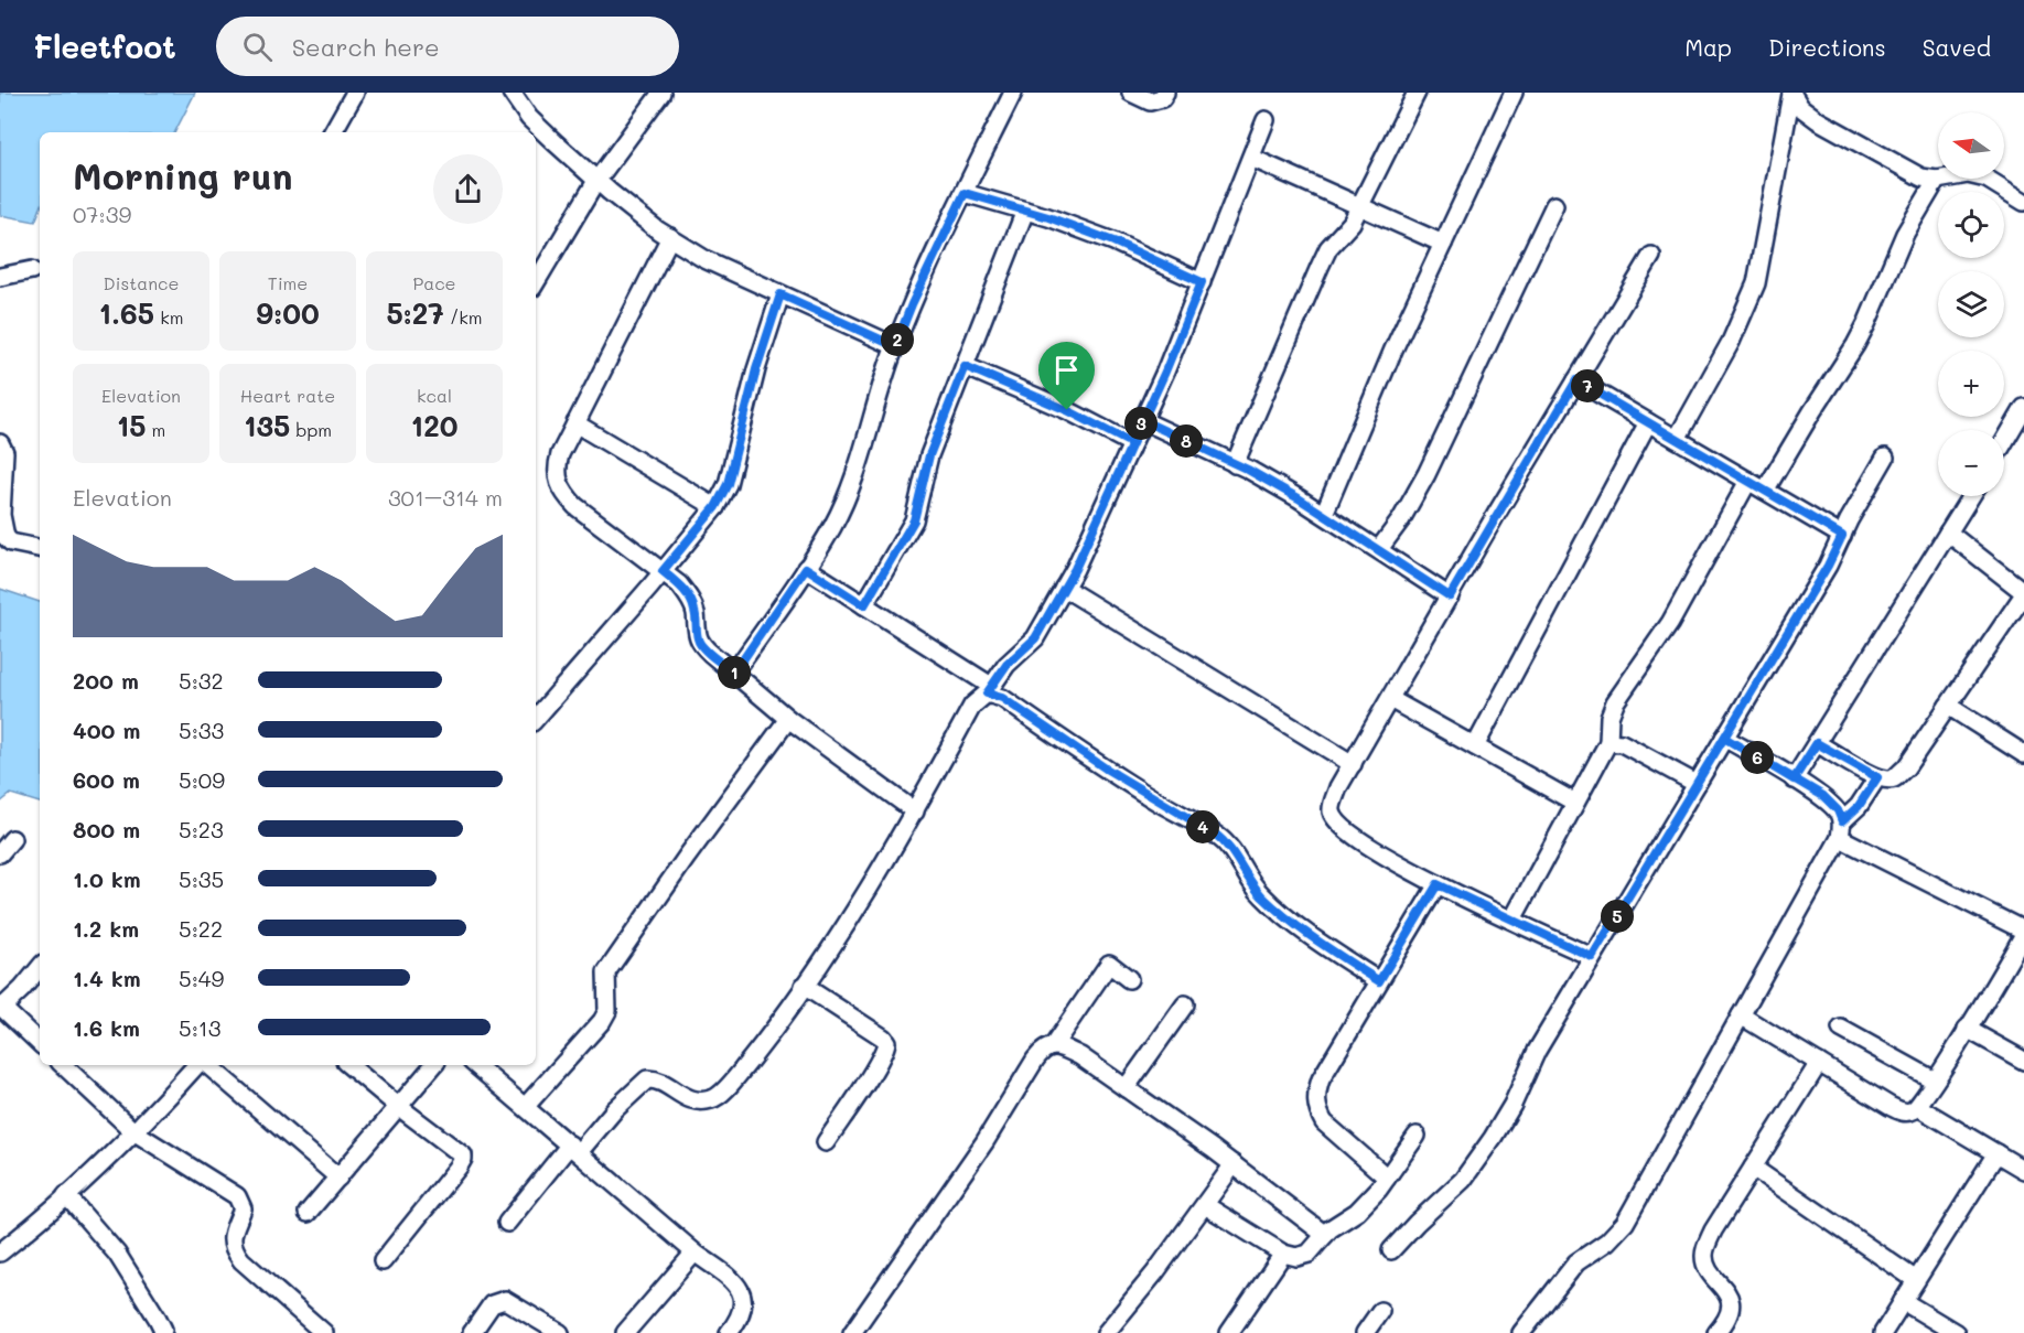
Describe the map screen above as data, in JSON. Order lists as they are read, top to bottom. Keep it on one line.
{"north":"left","page":{"header":"Fleetfoot","search":"Search here","nav":["Map","Directions","Saved"],"map_buttons":["+","−"],"heading":["Morning run","07:39"],"stats":[["Distance","1.65 km"],["Time","9:00"],["Pace","5:27 /km"],["Elevation","15 m"],["Heart rate","135 bpm"],["kcal","120"]],"pins":["2","7","3","8","1","6","4","5"],"chart":["Elevation","301–314 m"],"list":[{"name":"200 m","note":"5:32"},{"name":"400 m","note":"5:33"},{"name":"600 m","note":"5:09"},{"name":"800 m","note":"5:23"},{"name":"1.0 km","note":"5:35"},{"name":"1.2 km","note":"5:22"},{"name":"1.4 km","note":"5:49"},{"name":"1.6 km","note":"5:13"}]}}
